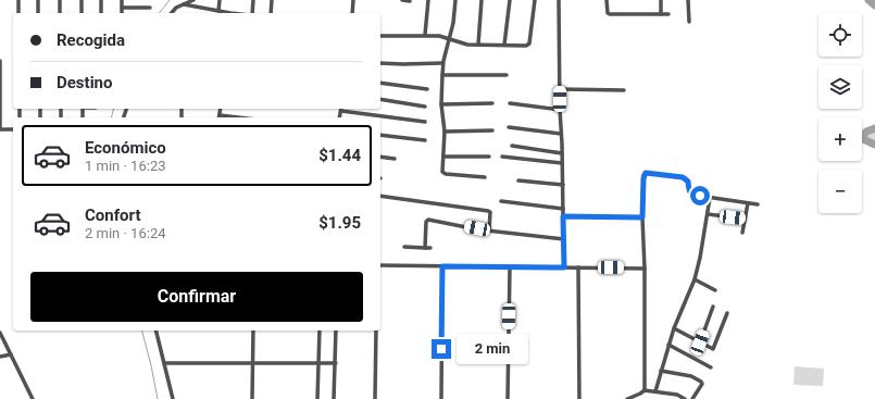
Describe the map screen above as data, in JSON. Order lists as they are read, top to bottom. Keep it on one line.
{"page":{"map_buttons":["+","−"],"banner":["Recogida","Destino"],"list":[{"name":"Económico","note":"1 min · 16:23","value":"$1.44"},{"name":"Confort","note":"2 min · 16:24","value":"$1.95"}],"buttons":"Confirmar","bubble":"2 min"}}
